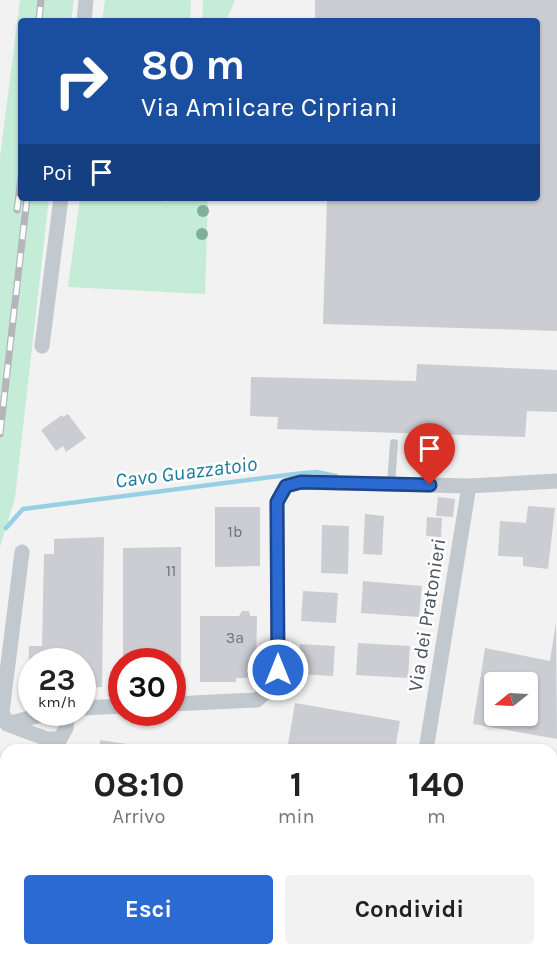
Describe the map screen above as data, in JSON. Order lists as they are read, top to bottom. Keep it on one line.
{"streets":{"street":["Via dei Pratonieri"]},"water":["Cavo Guazzatoio"],"house_numbers":["1b","11","3a"],"north":"left","page":{"turn":["80 m","Via Amilcare Cipriani"],"then":"Poi","speed":"23 km/h","limit":"30","eta":["08:10","Arrivo","1","min","140","m"],"buttons":["Esci","Condividi"]}}
